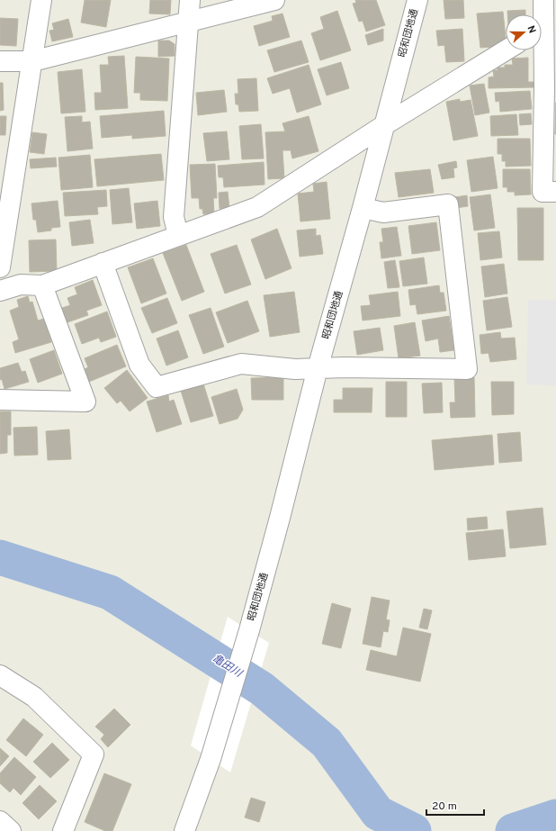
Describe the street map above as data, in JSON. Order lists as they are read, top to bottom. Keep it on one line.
{"streets":{"street":["昭和団地通"]},"water":["亀田川"],"scale_bar":"20 m","north":"right"}
